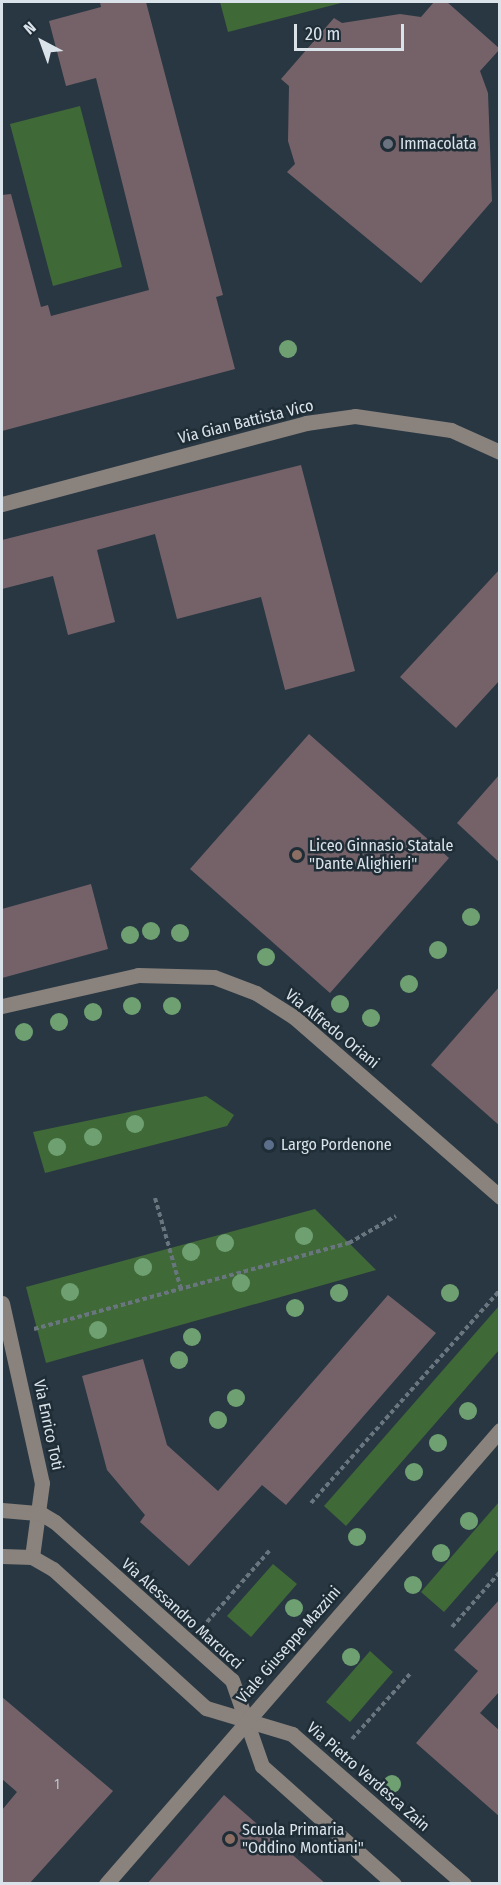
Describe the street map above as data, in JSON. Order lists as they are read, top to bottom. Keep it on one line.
{"streets":{"street":["Via Gian Battista Vico","Via Alfredo Oriani","Via Enrico Toti","Via Alessandro Marcucci","Viale Giuseppe Mazzini","Via Pietro Verdesca Zain"]},"crossings":[["Via Enrico Toti","Via Alessandro Marcucci"],["Via Alessandro Marcucci","Viale Giuseppe Mazzini"],["Via Alessandro Marcucci","Via Pietro Verdesca Zain"],["Viale Giuseppe Mazzini","Via Pietro Verdesca Zain"]],"places":["Immacolata","Liceo Ginnasio Statale \"Dante Alighieri\"","Largo Pordenone","Scuola Primaria \"Oddino Montiani\""],"house_numbers":["1"],"scale_bar":"20 m","north":"top left"}
